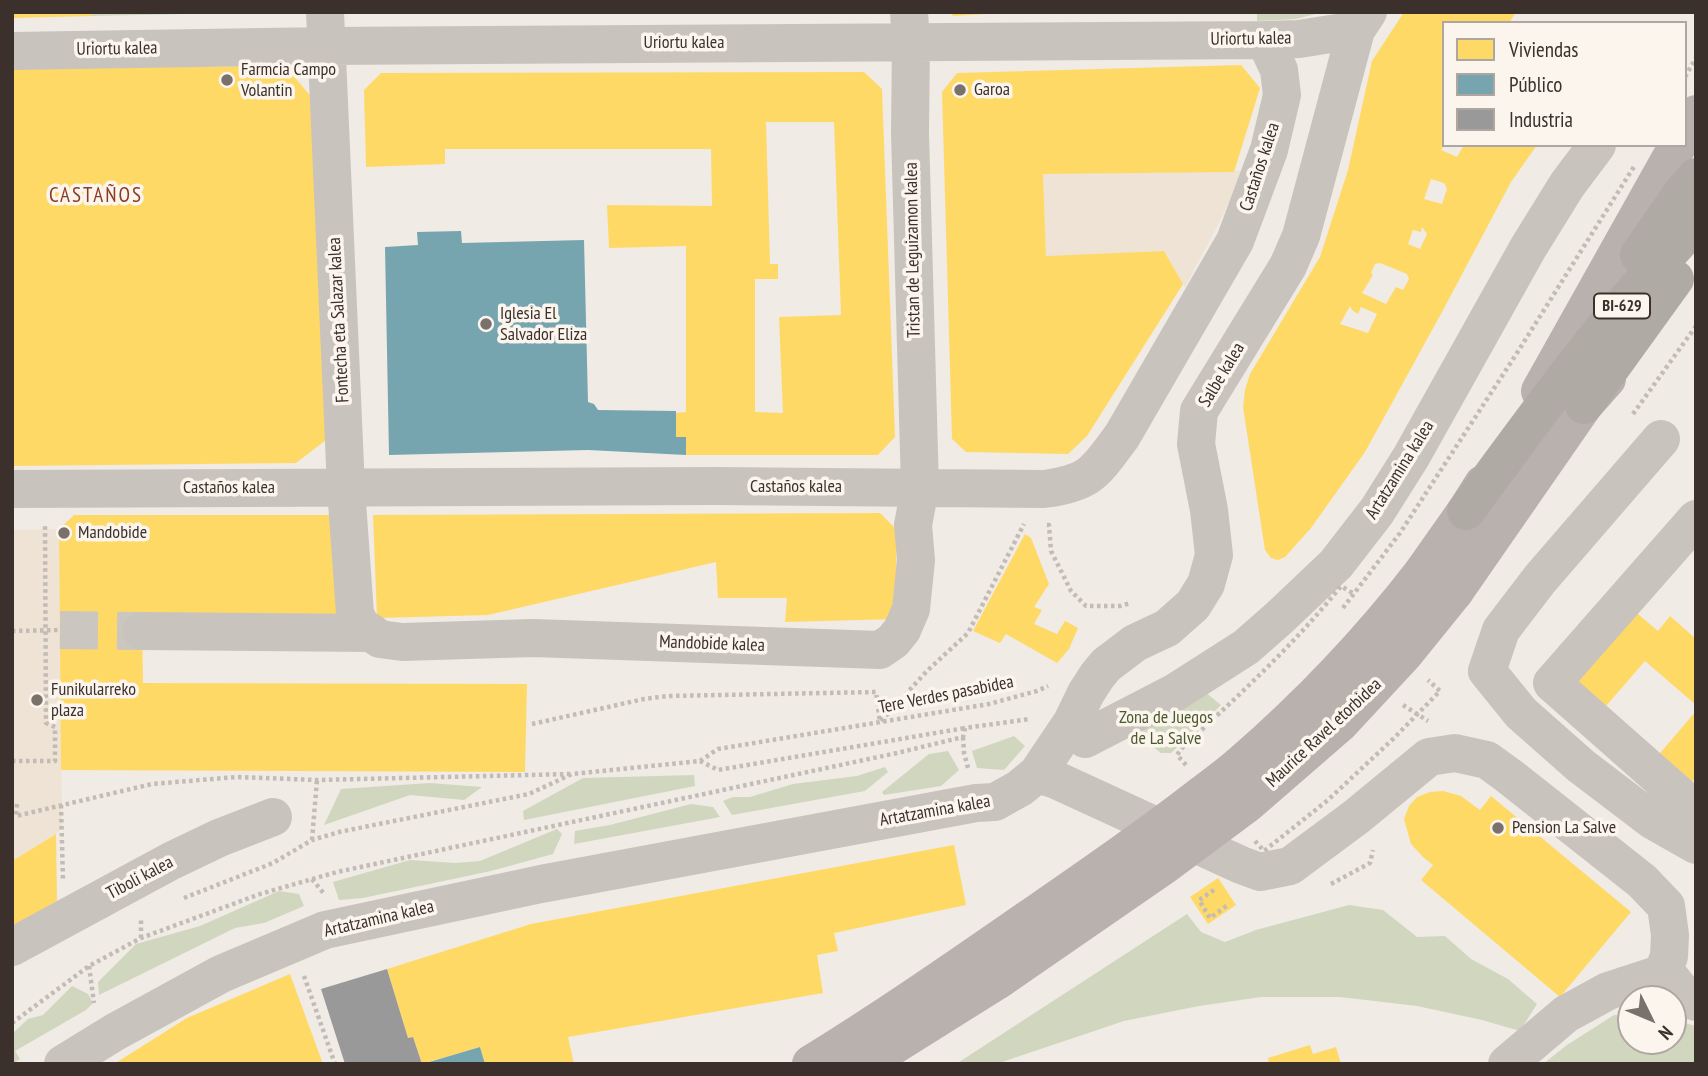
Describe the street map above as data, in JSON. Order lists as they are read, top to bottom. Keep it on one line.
{"streets":{"highway":["BI-629","Maurice Ravel etorbidea"],"street":["Uriortu kalea","Castaños kalea","Tristan de Leguizamon kalea","Fontecha eta Salazar kalea","Salbe kalea","Artatzamina kalea","Mandobide kalea","Tiboli kalea"],"path":["Tere Verdes pasabidea"]},"crossings":[["Uriortu kalea","Castaños kalea"],["Uriortu kalea","Tristan de Leguizamon kalea"],["Uriortu kalea","Fontecha eta Salazar kalea"],["Uriortu kalea","Salbe kalea"],["Castaños kalea","Tristan de Leguizamon kalea"],["Castaños kalea","Fontecha eta Salazar kalea"],["Castaños kalea","Mandobide kalea"],["Tristan de Leguizamon kalea","Mandobide kalea"],["Fontecha eta Salazar kalea","Mandobide kalea"],["Salbe kalea","Artatzamina kalea"]],"districts":["CASTAÑOS"],"parks":["Zona de Juegos de La Salve"],"places":["Farmcia Campo Volantin","Garoa","Iglesia El Salvador Eliza","Mandobide","Funikularreko plaza","Pension La Salve"],"legend":["Viviendas","Público","Industria"],"north":"bottom right"}
